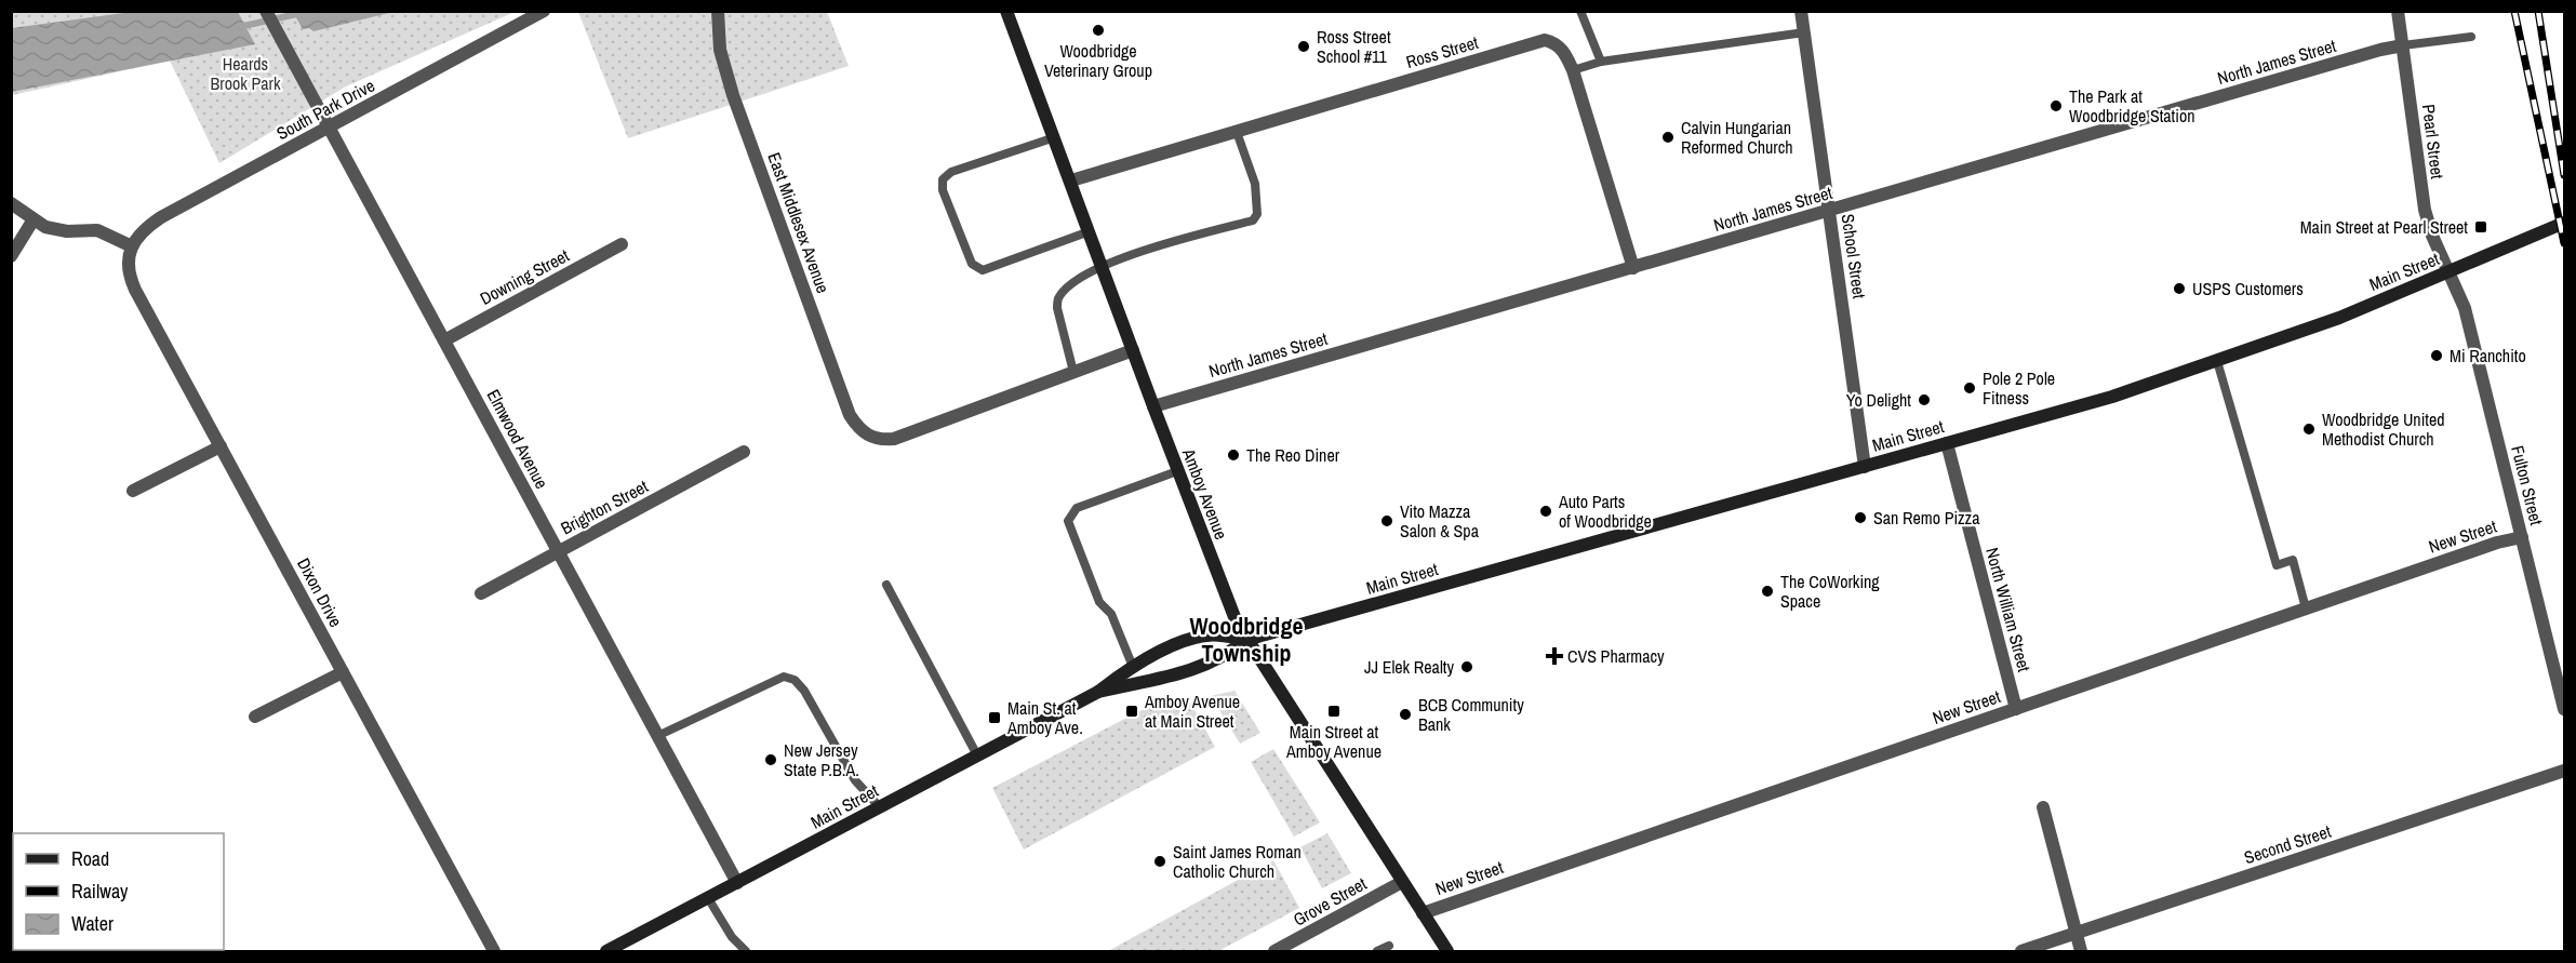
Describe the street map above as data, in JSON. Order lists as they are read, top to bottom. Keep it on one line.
{"streets":{"main road":["Main Street","Amboy Avenue"],"street":["Ross Street","North James Street","South Park Drive","Pearl Street","East Middlesex Avenue","School Street","Downing Street","Elmwood Avenue","Fulton Street","Brighton Street","New Street","Dixon Drive","North William Street","Second Street","Grove Street"]},"crossings":[["Ross Street","North James Street"],["Ross Street","Amboy Avenue"],["North James Street","Pearl Street"],["North James Street","School Street"],["North James Street","Amboy Avenue"],["South Park Drive","Elmwood Avenue"],["South Park Drive","Dixon Drive"],["Pearl Street","Main Street"],["Pearl Street","Fulton Street"],["School Street","Main Street"],["Main Street","Elmwood Avenue"],["Main Street","Fulton Street"],["Main Street","Amboy Avenue"],["Main Street","North William Street"],["Downing Street","Elmwood Avenue"],["Elmwood Avenue","Brighton Street"],["Fulton Street","New Street"],["Amboy Avenue","New Street"],["Amboy Avenue","Grove Street"],["New Street","North William Street"]],"districts":["Woodbridge Township"],"parks":["Heards Brook Park"],"places":{"other":["Woodbridge Veterinary Group","Ross Street School #11","The Park at Woodbridge Station","Calvin Hungarian Reformed Church","USPS Customers","Mi Ranchito","Pole 2 Pole Fitness","Yo Delight","Woodbridge United Methodist Church","The Reo Diner","Auto Parts of Woodbridge","San Remo Pizza","Vito Mazza Salon & Spa","The CoWorking Space","JJ Elek Realty","BCB Community Bank","New Jersey State P.B.A.","Saint James Roman Catholic Church"],"transit":["Main Street at Pearl Street","Amboy Avenue at Main Street","Main Street at Amboy Avenue","Main St. at Amboy Ave."],"health":["CVS Pharmacy"]},"legend":["Road","Railway","Water"]}
